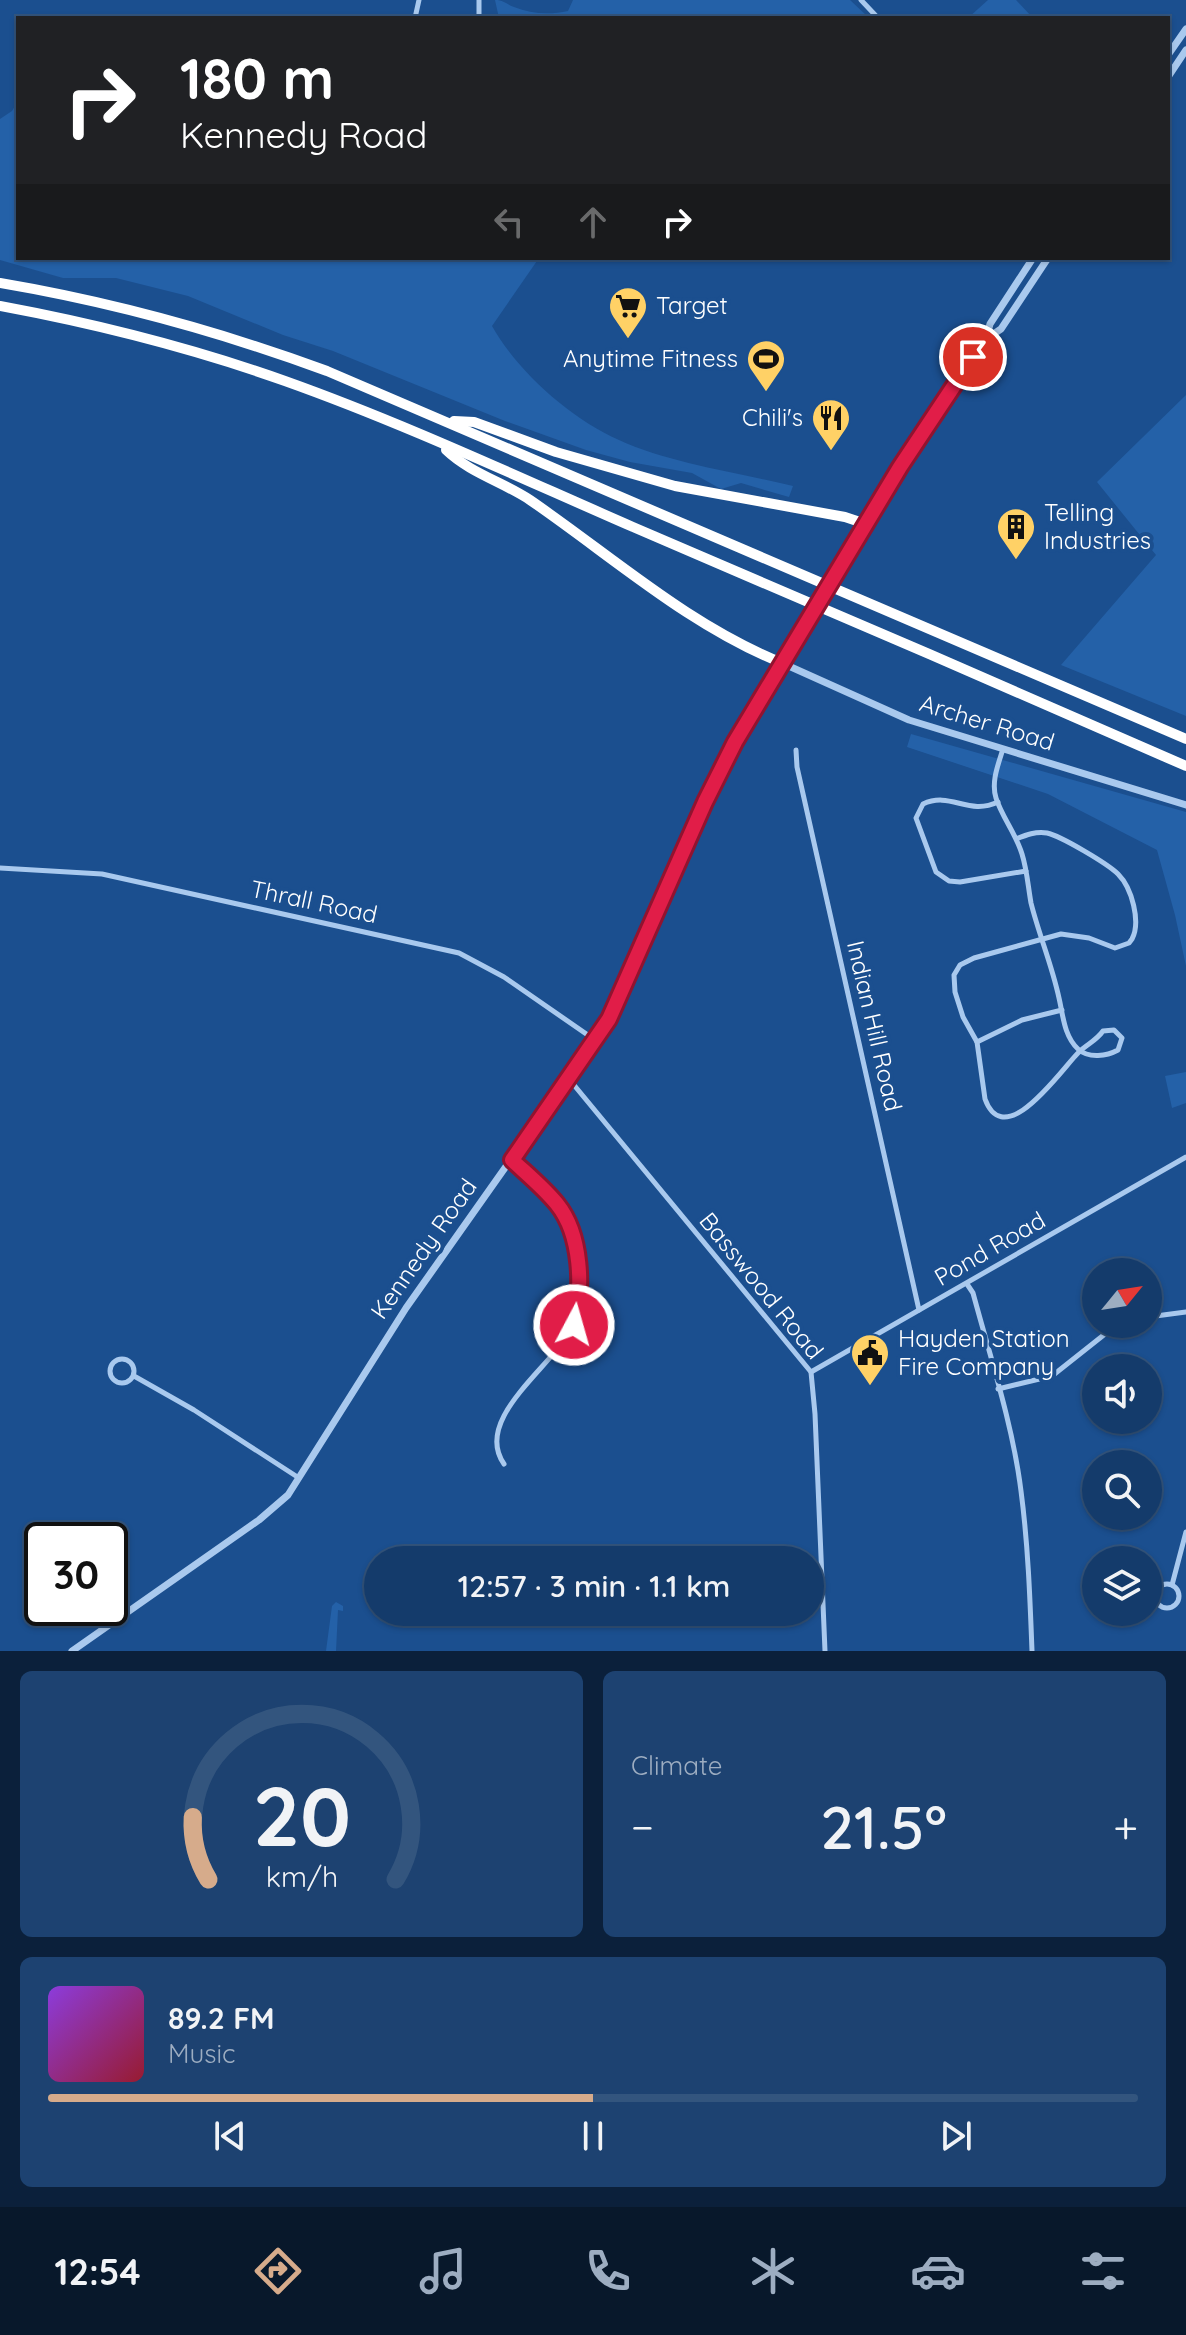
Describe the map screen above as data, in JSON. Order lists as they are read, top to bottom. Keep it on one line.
{"streets":{"street":["Archer Road","Thrall Road","Indian Hill Road","Kennedy Road","Pond Road","Basswood Road"]},"crossings":[["Archer Road","Kennedy Road"],["Thrall Road","Kennedy Road"],["Indian Hill Road","Pond Road"],["Kennedy Road","Basswood Road"],["Pond Road","Basswood Road"]],"places":{"supermarket":["Target"],"sports":["Anytime Fitness"],"restaurant":["Chili's"],"building":["Telling Industries"],"public building":["Hayden Station Fire Company"]},"north":"top right","page":{"turn":["180 m","Kennedy Road"],"limit":"30","trip":"12:57 · 3 min · 1.1 km","tile":"Climate","heat":["−","21.5°","+"],"song":["89.2 FM","Music"],"tabs":"12:54","gauge":["20","km/h"]}}
